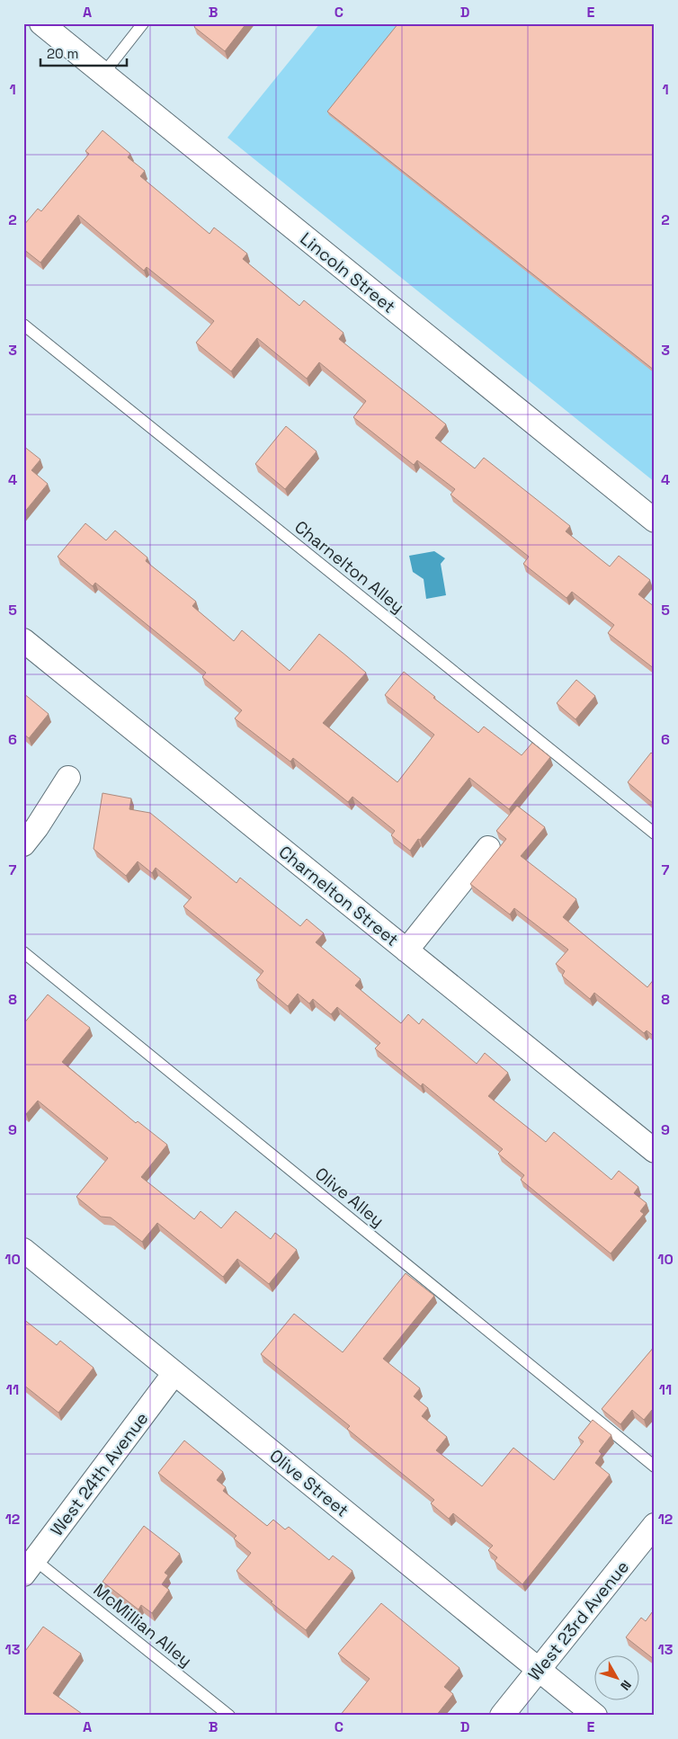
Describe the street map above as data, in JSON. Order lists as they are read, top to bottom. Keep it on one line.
{"streets":{"street":["Lincoln Street","Charnelton Street","West 24th Avenue","Olive Street","West 23rd Avenue"],"lane":["Charnelton Alley","Olive Alley","McMillian Alley"]},"crossings":[["West 24th Avenue","Olive Street"],["West 24th Avenue","McMillian Alley"],["Olive Street","West 23rd Avenue"]],"scale_bar":"20 m","north":"bottom right","grid":{"columns":["A","B","C","D","E"],"rows":["1","2","3","4","5","6","7","8","9","10","11","12","13"]}}
